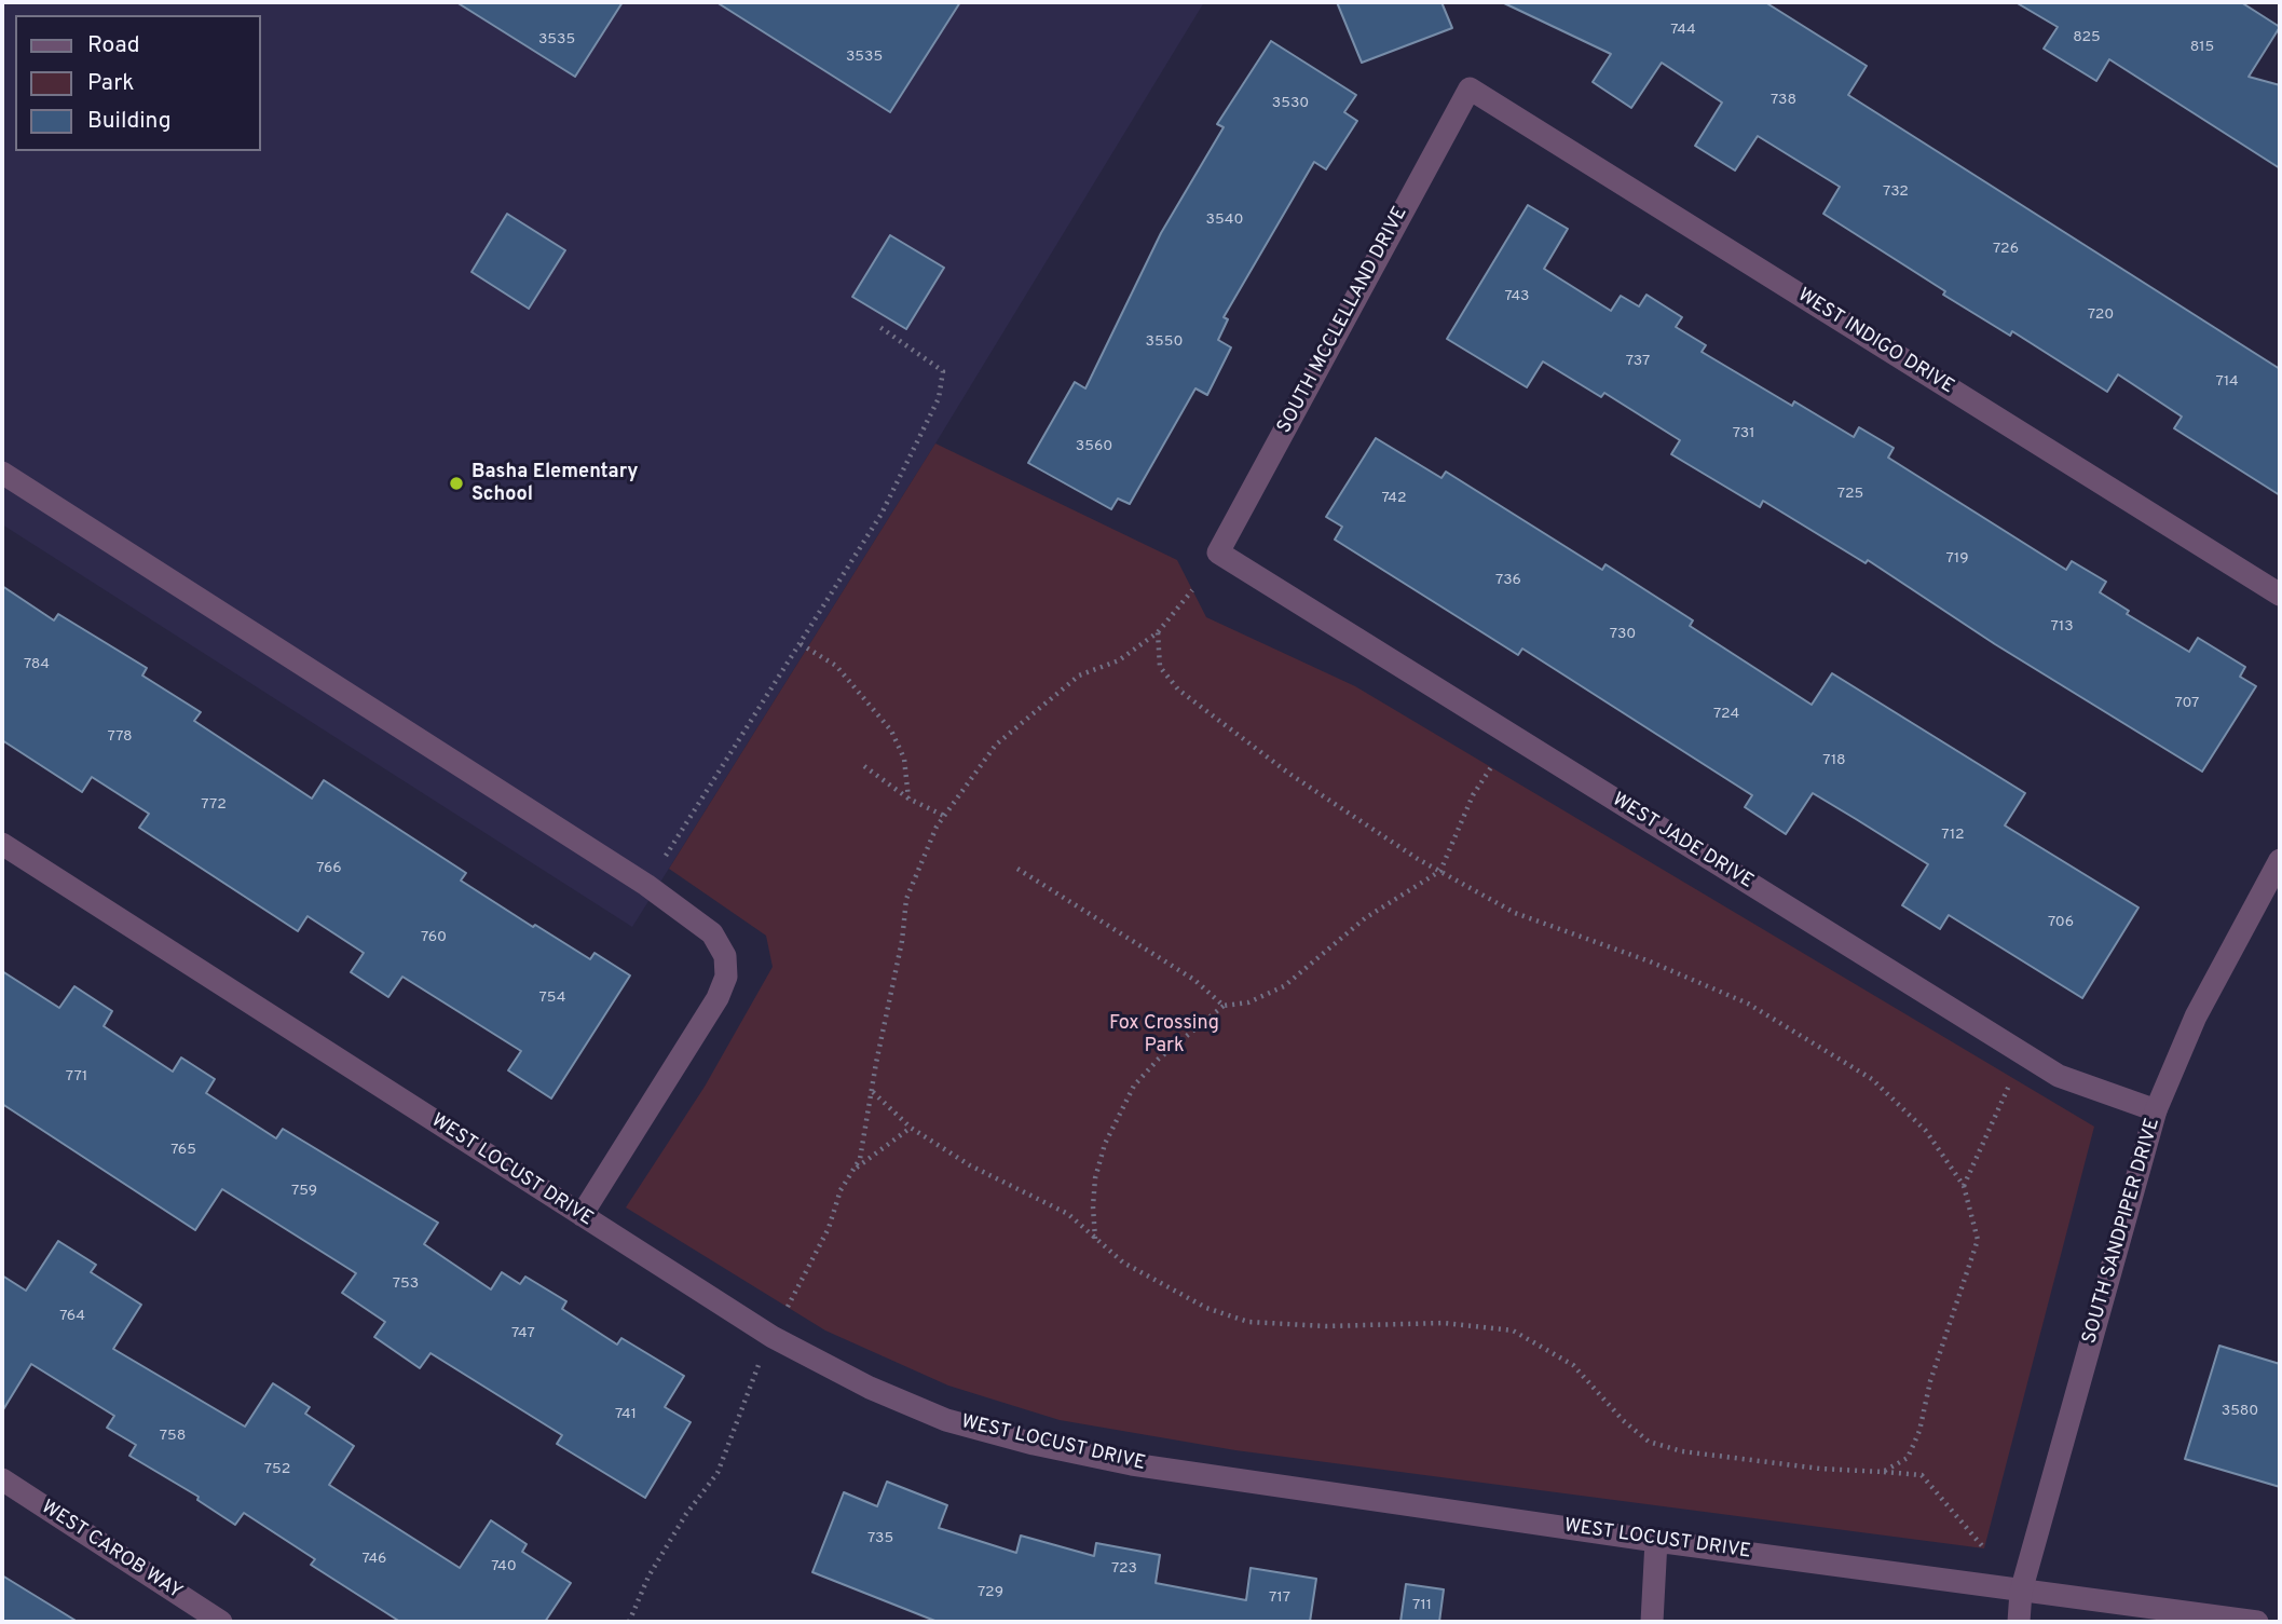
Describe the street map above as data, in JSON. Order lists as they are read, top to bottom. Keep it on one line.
{"streets":{"street":["SOUTH MCCLELLAND DRIVE","WEST INDIGO DRIVE","WEST JADE DRIVE","WEST LOCUST DRIVE","SOUTH SANDPIPER DRIVE","WEST CAROB WAY"]},"crossings":[["SOUTH MCCLELLAND DRIVE","WEST INDIGO DRIVE"],["SOUTH MCCLELLAND DRIVE","WEST JADE DRIVE"],["WEST JADE DRIVE","SOUTH SANDPIPER DRIVE"],["WEST LOCUST DRIVE","SOUTH SANDPIPER DRIVE"]],"parks":["Fox Crossing Park"],"places":["Basha Elementary School"],"house_numbers":["744","825","3535","815","3535","738","3530","732","3540","726","743","720","3550","737","714","731","3560","725","742","719","736","713","730","784","707","724","778","718","772","712","766","706","760","754","771","765","759","753","764","747","3580","741","758","752","735","746","740","723","729","717","711"],"legend":["Road","Park","Building"]}
